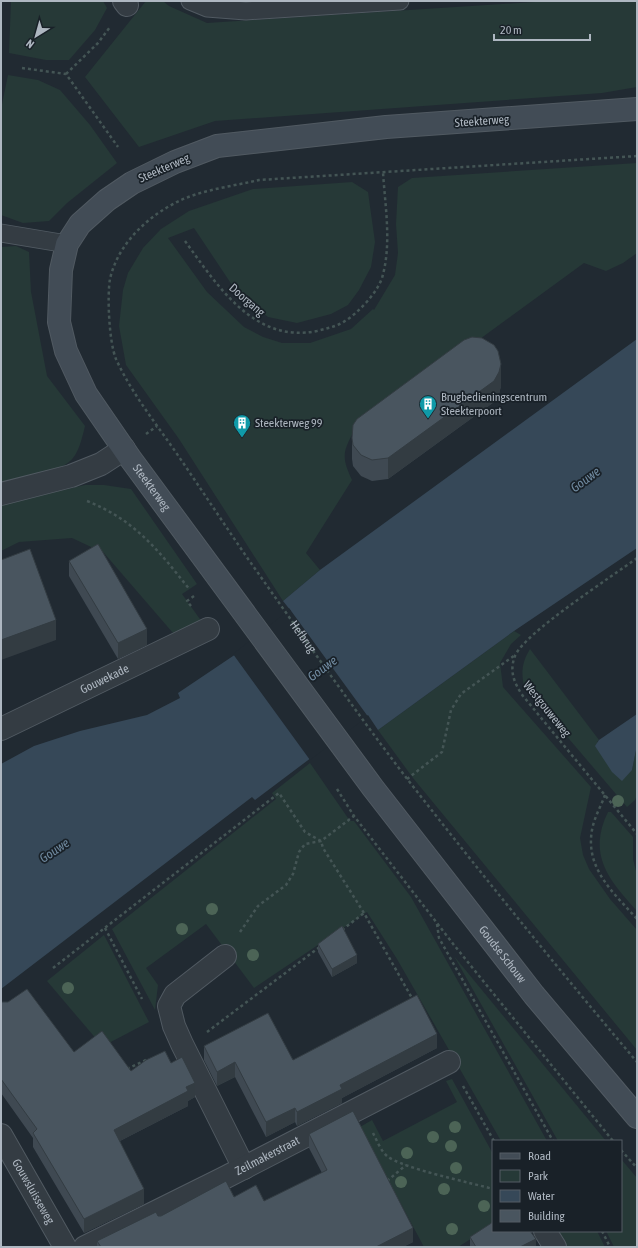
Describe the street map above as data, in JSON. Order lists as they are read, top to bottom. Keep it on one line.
{"streets":{"main road":["Steekterweg","Goudse Schouw"],"street":["Gouwekade","Zeilmakerstraat","Gouwsluisseweg"],"path":["Doorgang","Hefbrug","Westgouweweg"]},"crossings":[["Steekterweg","Goudse Schouw"],["Doorgang","Hefbrug"]],"water":["Gouwe"],"places":{"building":["Brugbedieningscentrum Steekterpoort","Steekterweg 99"]},"legend":["Road","Park","Water","Building"],"scale_bar":"20 m","north":"bottom left"}
